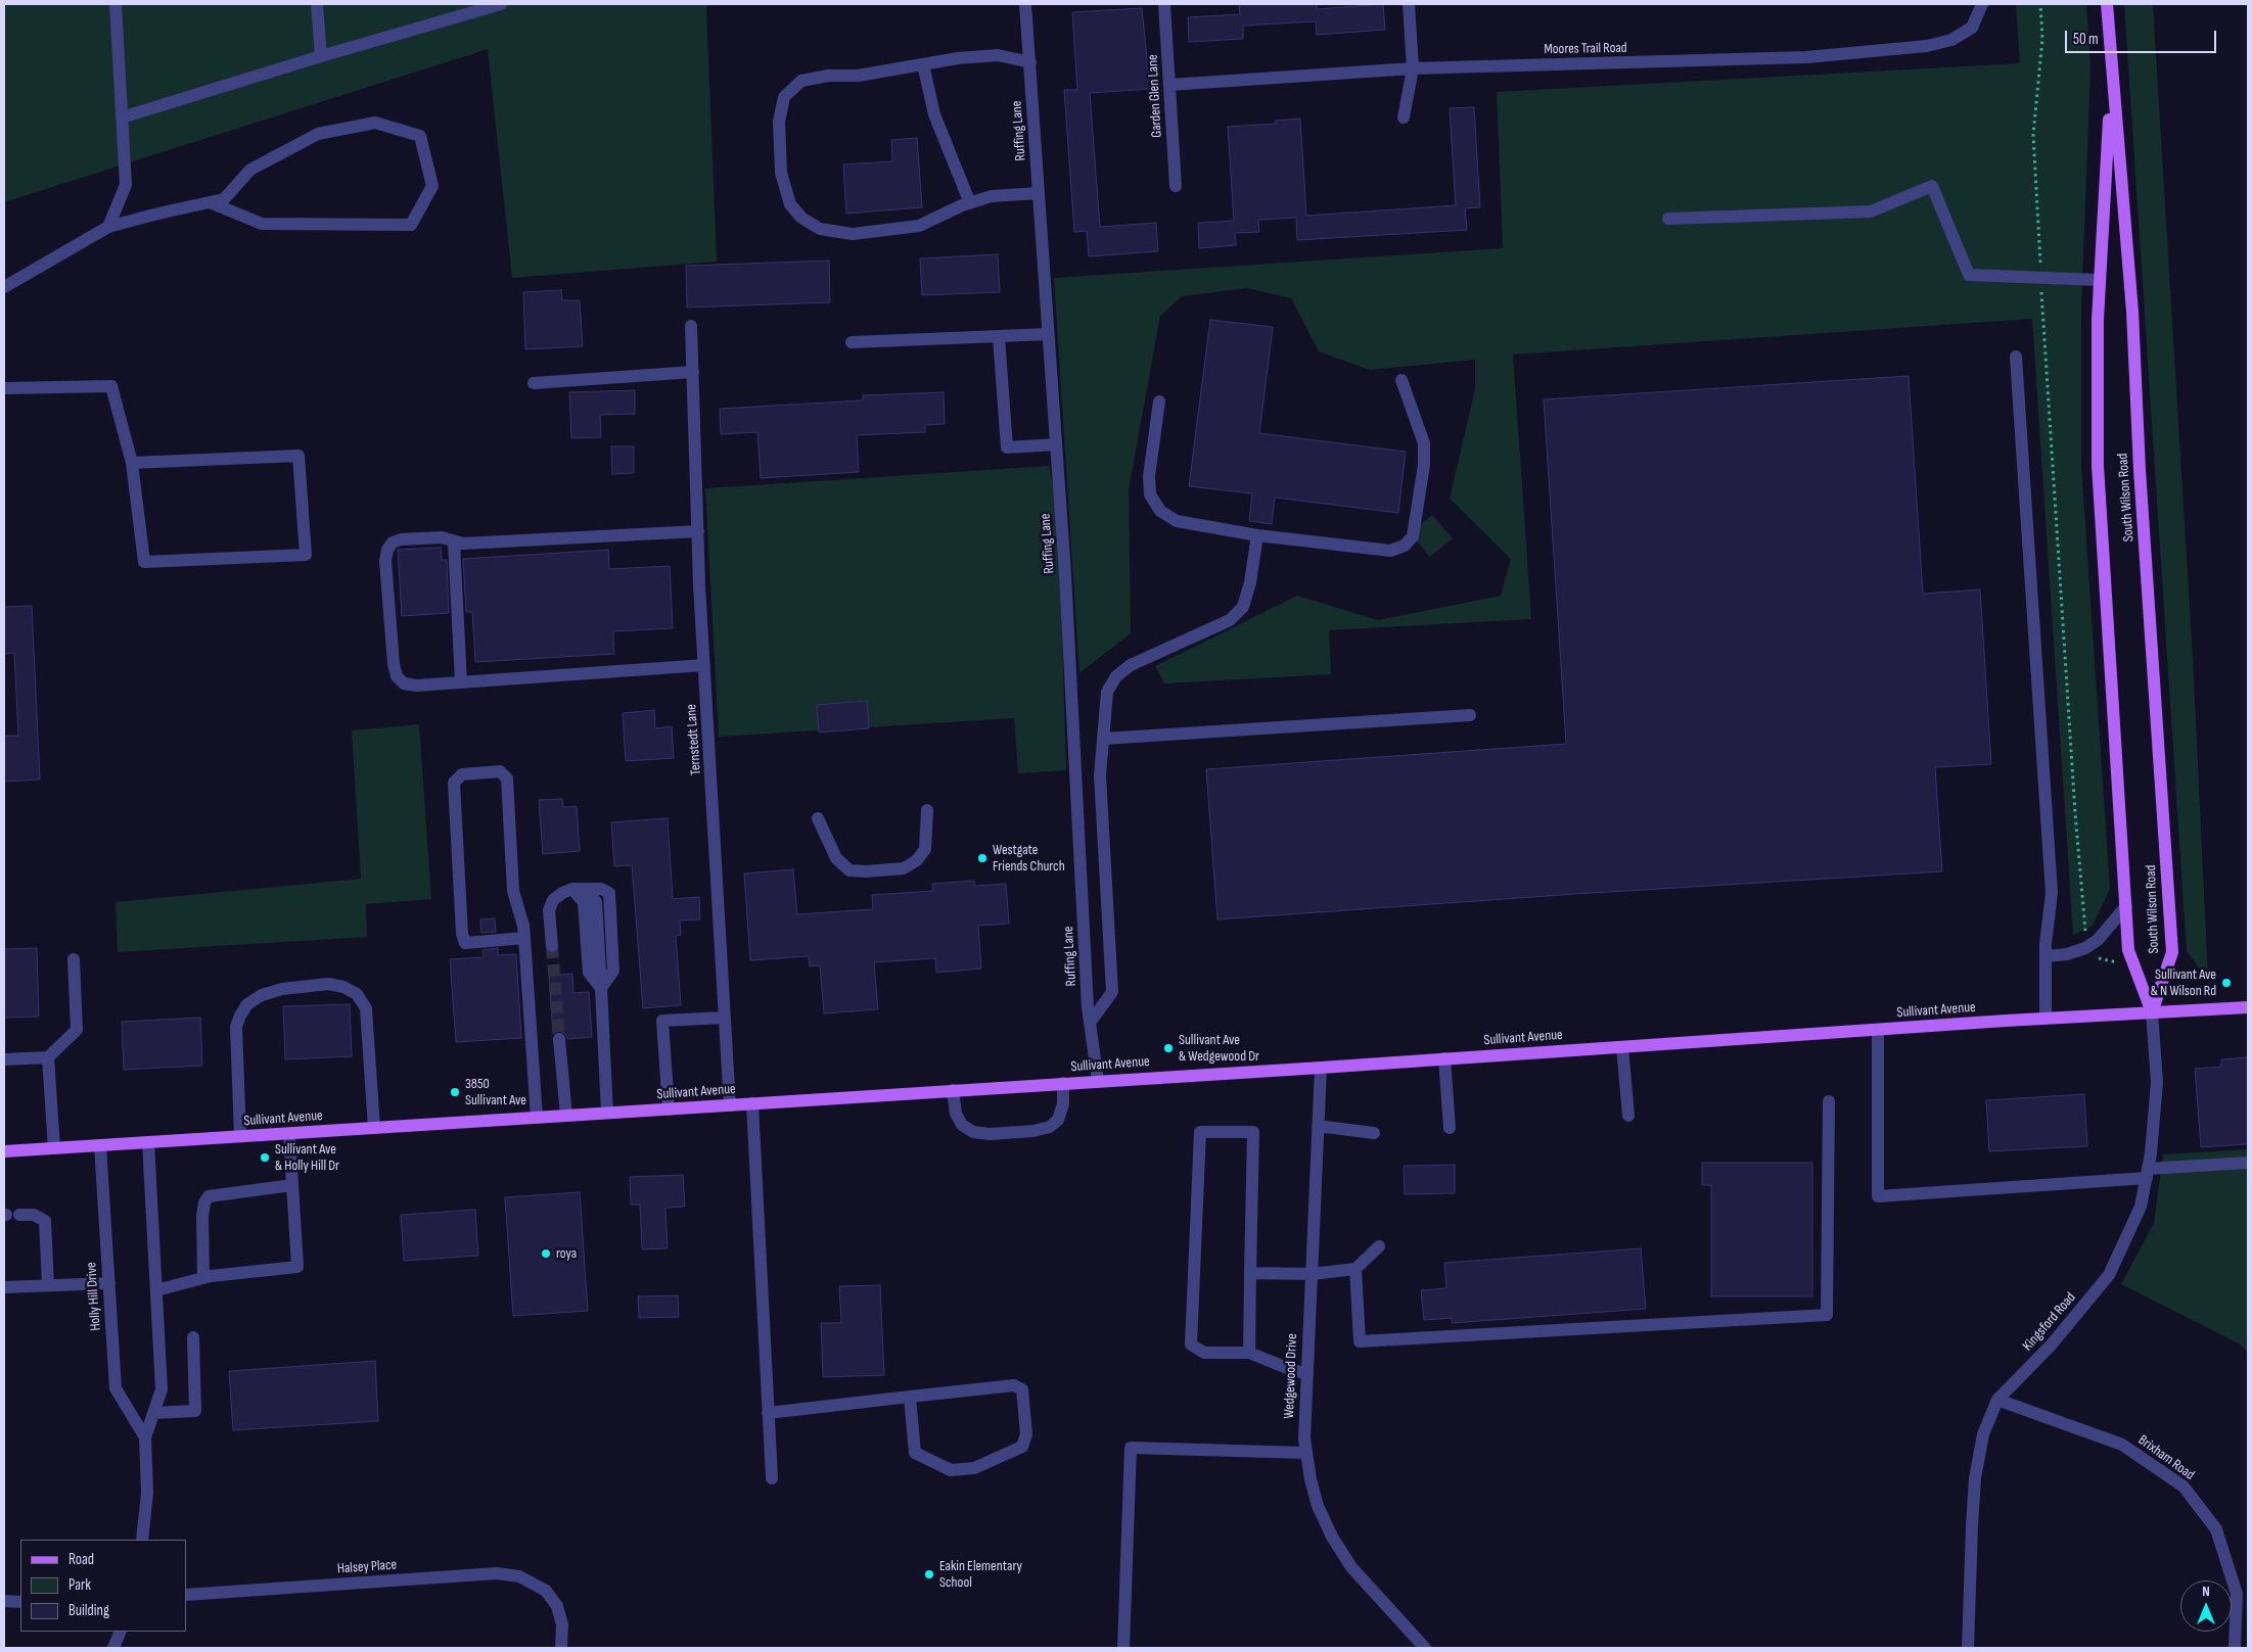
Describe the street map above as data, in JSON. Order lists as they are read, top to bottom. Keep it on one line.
{"streets":{"main road":["South Wilson Road","Sullivant Avenue"],"street":["Moores Trail Road","Garden Glen Lane","Ruffing Lane","Ternstedt Lane","Holly Hill Drive","Kingsford Road","Wedgewood Drive","Brixham Road","Halsey Place"]},"crossings":[["Moores Trail Road","Garden Glen Lane"],["Ruffing Lane","Sullivant Avenue"],["South Wilson Road","Sullivant Avenue"],["South Wilson Road","Kingsford Road"],["Ternstedt Lane","Sullivant Avenue"],["Sullivant Avenue","Holly Hill Drive"],["Sullivant Avenue","Kingsford Road"],["Sullivant Avenue","Wedgewood Drive"],["Kingsford Road","Brixham Road"]],"places":["Westgate Friends Church","Sullivant Ave & N Wilson Rd","Sullivant Ave & Wedgewood Dr","3850 Sullivant Ave","Sullivant Ave & Holly Hill Dr","roya","Eakin Elementary School"],"legend":["Road","Park","Building"],"scale_bar":"50 m","north":"top"}
